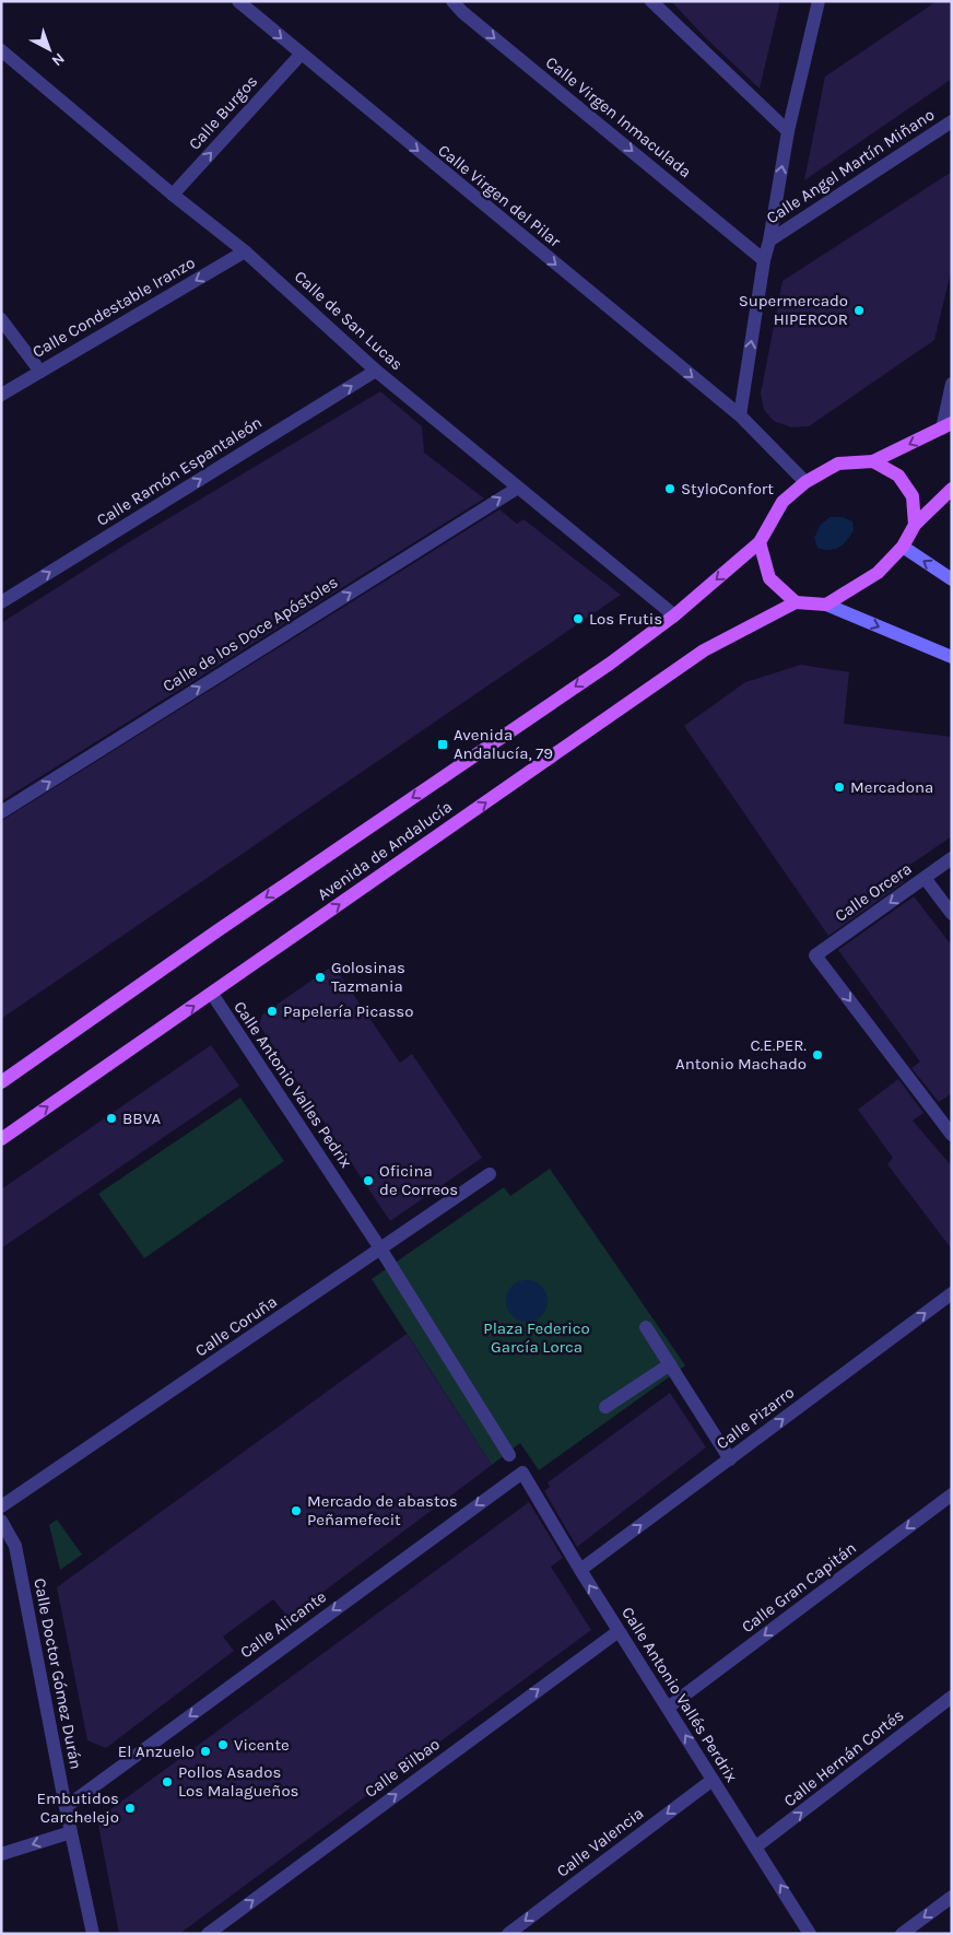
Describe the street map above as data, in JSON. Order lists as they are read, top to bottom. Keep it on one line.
{"streets":{"main road":["Avenida de Andalucía"],"street":["Calle Burgos","Calle Virgen Inmaculada","Calle Angel Martín Miñano","Calle Virgen del Pilar","Calle Condestable Iranzo","Calle de San Lucas","Calle Ramón Espantaleón","Calle de los Doce Apóstoles","Calle Orcera","Calle Antonio Valles Pedrix","Calle Coruña","Calle Pizarro","Calle Gran Capitán","Calle Alicante","Calle Doctor Gómez Durán","Calle Antonio Vallés Perdrix","Calle Hernán Cortés","Calle Bilbao","Calle Valencia"]},"crossings":[["Calle Burgos","Calle Virgen del Pilar"],["Calle Burgos","Calle de San Lucas"],["Calle Virgen del Pilar","Avenida de Andalucía"],["Calle Condestable Iranzo","Calle de San Lucas"],["Calle de San Lucas","Calle Ramón Espantaleón"],["Calle de San Lucas","Calle de los Doce Apóstoles"],["Calle de San Lucas","Avenida de Andalucía"],["Avenida de Andalucía","Calle Antonio Valles Pedrix"],["Calle Antonio Valles Pedrix","Calle Coruña"],["Calle Pizarro","Calle Antonio Vallés Perdrix"],["Calle Gran Capitán","Calle Antonio Vallés Perdrix"],["Calle Alicante","Calle Doctor Gómez Durán"],["Calle Alicante","Calle Antonio Vallés Perdrix"],["Calle Antonio Vallés Perdrix","Calle Hernán Cortés"],["Calle Antonio Vallés Perdrix","Calle Bilbao"],["Calle Antonio Vallés Perdrix","Calle Valencia"]],"one_way":["Calle Burgos","Calle Virgen Inmaculada","Calle Virgen del Pilar","Calle Condestable Iranzo","Calle Ramón Espantaleón","Calle de los Doce Apóstoles","Calle Pizarro","Calle Gran Capitán","Calle Alicante","Calle Antonio Vallés Perdrix","Calle Hernán Cortés","Calle Bilbao","Calle Valencia"],"parks":["Plaza Federico García Lorca"],"places":{"other":["Supermercado HIPERCOR","StyloConfort","Los Frutis","Mercadona","Golosinas Tazmania","Papelería Picasso","C.E.PER. Antonio Machado","BBVA","Oficina de Correos","Mercado de abastos Peñamefecit","Vicente","El Anzuelo","Pollos Asados Los Malagueños","Embutidos Carchelejo"],"transit":["Avenida Andalucía, 79"]},"north":"bottom right"}
